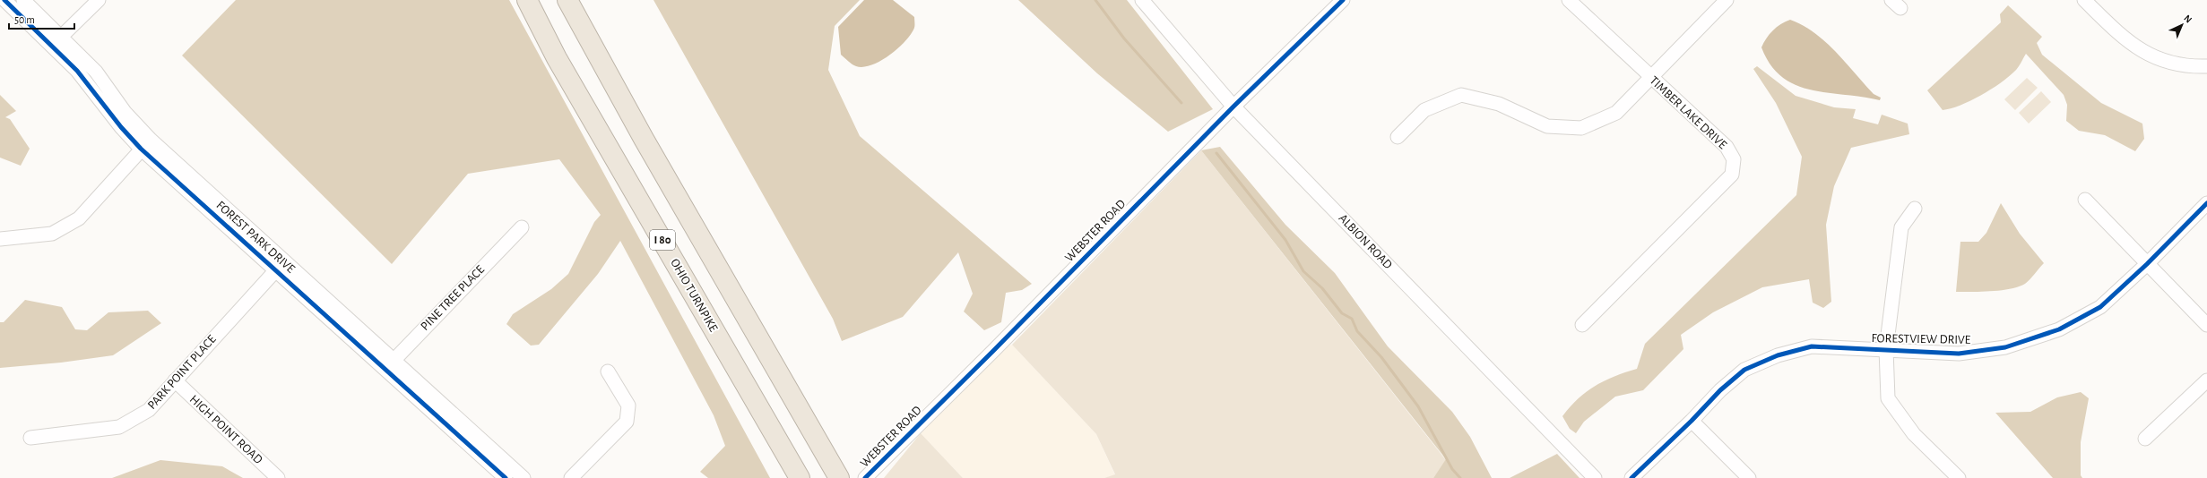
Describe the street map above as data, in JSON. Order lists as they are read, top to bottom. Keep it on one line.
{"streets":{"highway":["I 80","OHIO TURNPIKE"],"street":["TIMBER LAKE DRIVE","WEBSTER ROAD","FOREST PARK DRIVE","ALBION ROAD","PINE TREE PLACE","FORESTVIEW DRIVE","PARK POINT PLACE","HIGH POINT ROAD"]},"crossings":[["WEBSTER ROAD","ALBION ROAD"],["FOREST PARK DRIVE","PINE TREE PLACE"],["FOREST PARK DRIVE","PARK POINT PLACE"],["PARK POINT PLACE","HIGH POINT ROAD"]],"scale_bar":"50 m","north":"top right"}
